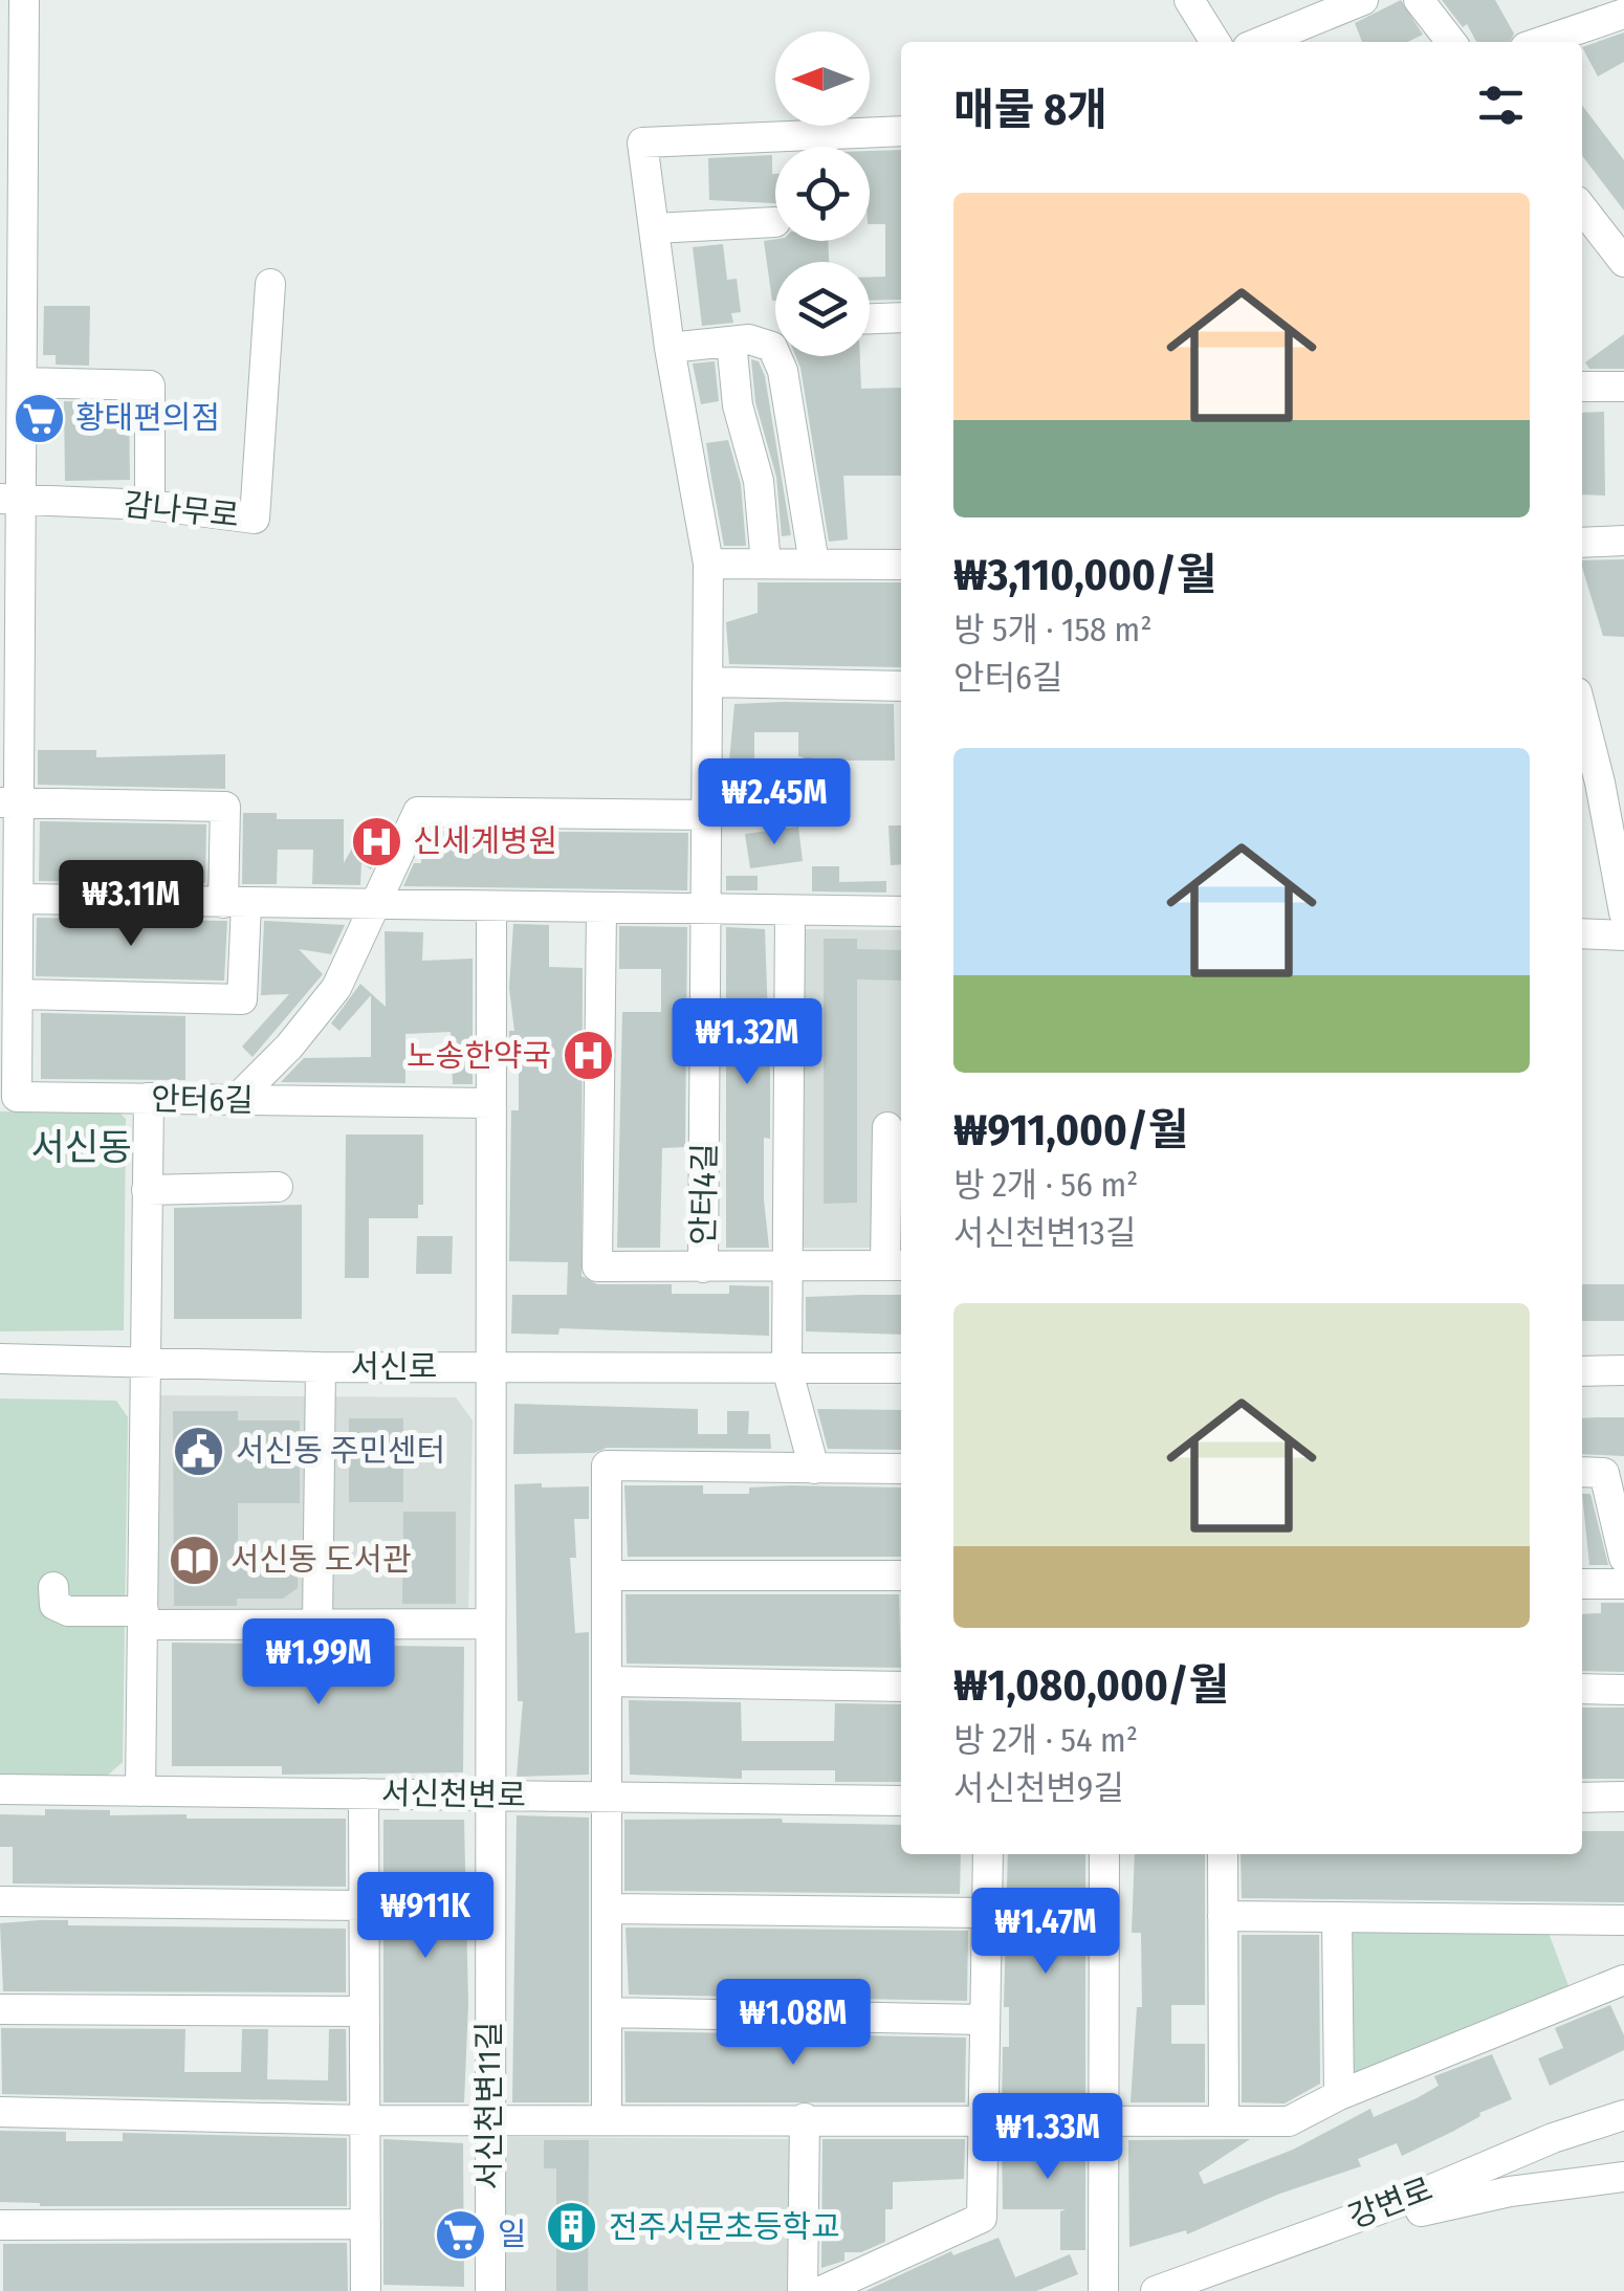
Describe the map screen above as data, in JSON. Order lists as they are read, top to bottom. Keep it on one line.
{"streets":{"street":["감나무로","안터6길","안터4길","서신로","서신천변로","서신천변11길","강변로"]},"crossings":[["감나무로","안터6길"],["서신로","서신천변11길"],["서신천변로","서신천변11길"]],"districts":["서신동"],"places":{"supermarket":["황태편의점","일"],"hospital":["신세계병원","노송한약국"],"public building":["서신동 주민센터"],"library":["서신동 도서관"],"building":["전주서문초등학교"]},"north":"left","page":{"heading":"매물 8개","list":[{"name":"₩3,110,000/월","note":"방 5개 · 158 m² · 안터6길"},{"name":"₩911,000/월","note":"방 2개 · 56 m² · 서신천변13길"},{"name":"₩1,080,000/월","note":"방 2개 · 54 m² · 서신천변9길"}],"price":["₩2.45M","₩3.11M","₩1.32M","₩1.99M","₩911K","₩1.47M","₩1.08M","₩1.33M"]}}
